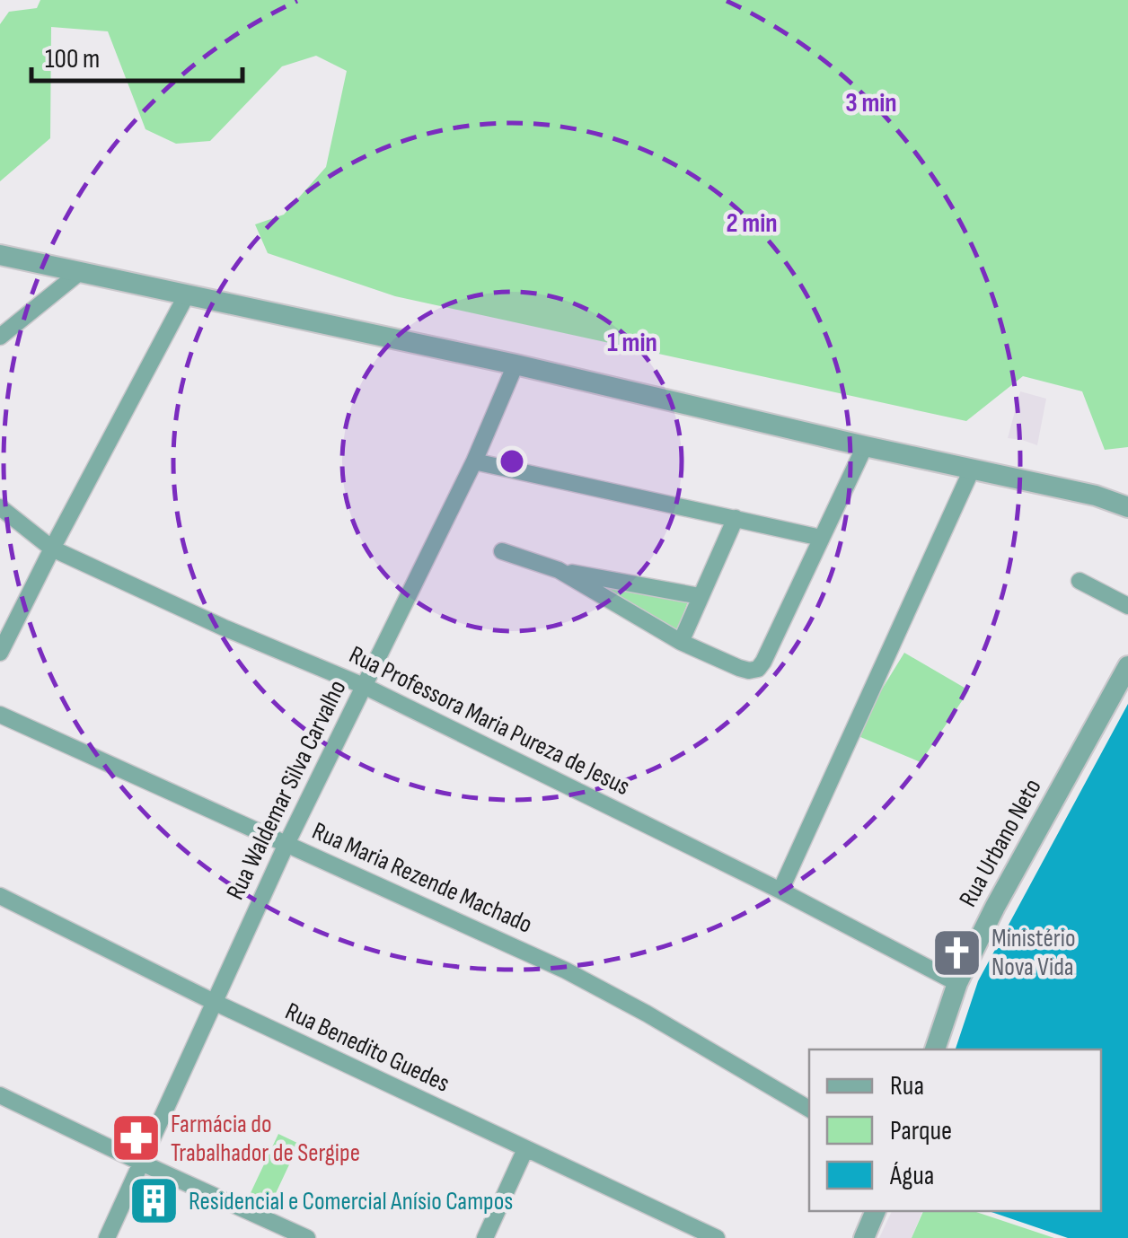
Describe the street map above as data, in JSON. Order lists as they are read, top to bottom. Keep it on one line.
{"streets":{"street":["Rua Professora Maria Pureza de Jesus","Rua Waldemar Silva Carvalho","Rua Urbano Neto","Rua Maria Rezende Machado","Rua Benedito Guedes"]},"crossings":[["Rua Professora Maria Pureza de Jesus","Rua Waldemar Silva Carvalho"],["Rua Professora Maria Pureza de Jesus","Rua Urbano Neto"],["Rua Waldemar Silva Carvalho","Rua Maria Rezende Machado"],["Rua Waldemar Silva Carvalho","Rua Benedito Guedes"]],"places":{"church":["Ministério Nova Vida"],"pharmacy":["Farmácia do Trabalhador de Sergipe"],"building":["Residencial e Comercial Anísio Campos"]},"legend":["Rua","Parque","Água"],"scale_bar":"100 m","rings":["3 min","2 min","1 min"]}
